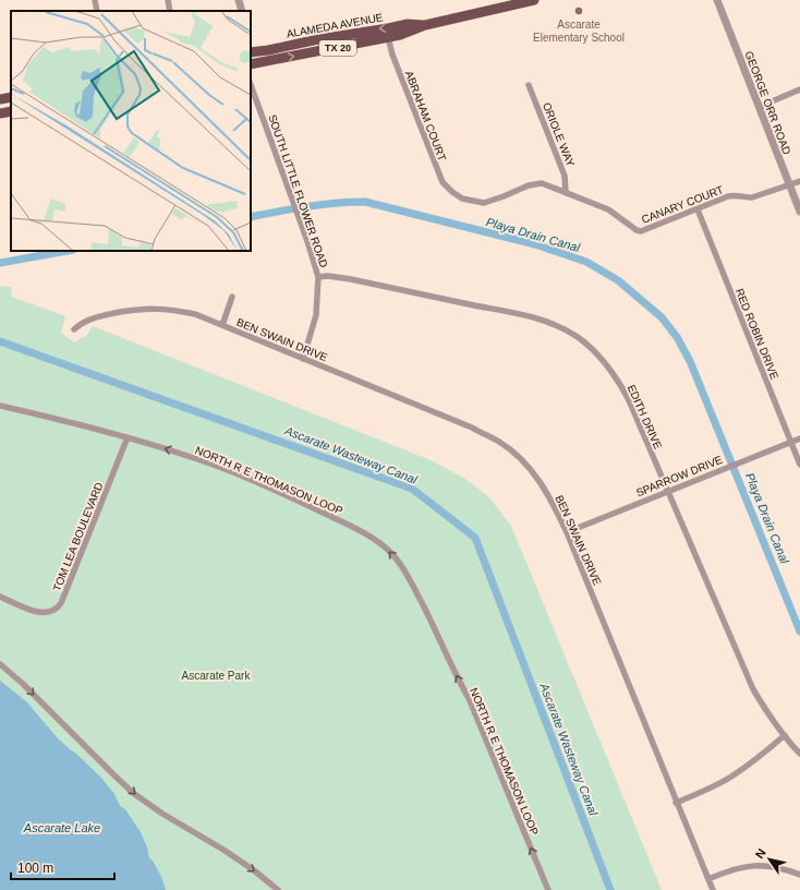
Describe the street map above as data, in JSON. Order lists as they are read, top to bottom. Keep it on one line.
{"streets":{"main road":["ALAMEDA AVENUE","TX 20"],"street":["GEORGE ORR ROAD","ABRAHAM COURT","ORIOLE WAY","SOUTH LITTLE FLOWER ROAD","CANARY COURT","RED ROBIN DRIVE","BEN SWAIN DRIVE","EDITH DRIVE","SPARROW DRIVE","NORTH R E THOMASON LOOP","TOM LEA BOULEVARD"]},"crossings":[["ALAMEDA AVENUE","ABRAHAM COURT"],["GEORGE ORR ROAD","CANARY COURT"],["ABRAHAM COURT","CANARY COURT"],["ORIOLE WAY","CANARY COURT"],["SOUTH LITTLE FLOWER ROAD","BEN SWAIN DRIVE"],["SOUTH LITTLE FLOWER ROAD","EDITH DRIVE"],["CANARY COURT","RED ROBIN DRIVE"],["RED ROBIN DRIVE","SPARROW DRIVE"],["BEN SWAIN DRIVE","SPARROW DRIVE"],["EDITH DRIVE","SPARROW DRIVE"],["NORTH R E THOMASON LOOP","TOM LEA BOULEVARD"]],"one_way":["NORTH R E THOMASON LOOP"],"water":["Playa Drain Canal","Ascarate Wasteway Canal","Ascarate Lake"],"parks":["Ascarate Park"],"places":["Ascarate Elementary School"],"scale_bar":"100 m","north":"top left"}
